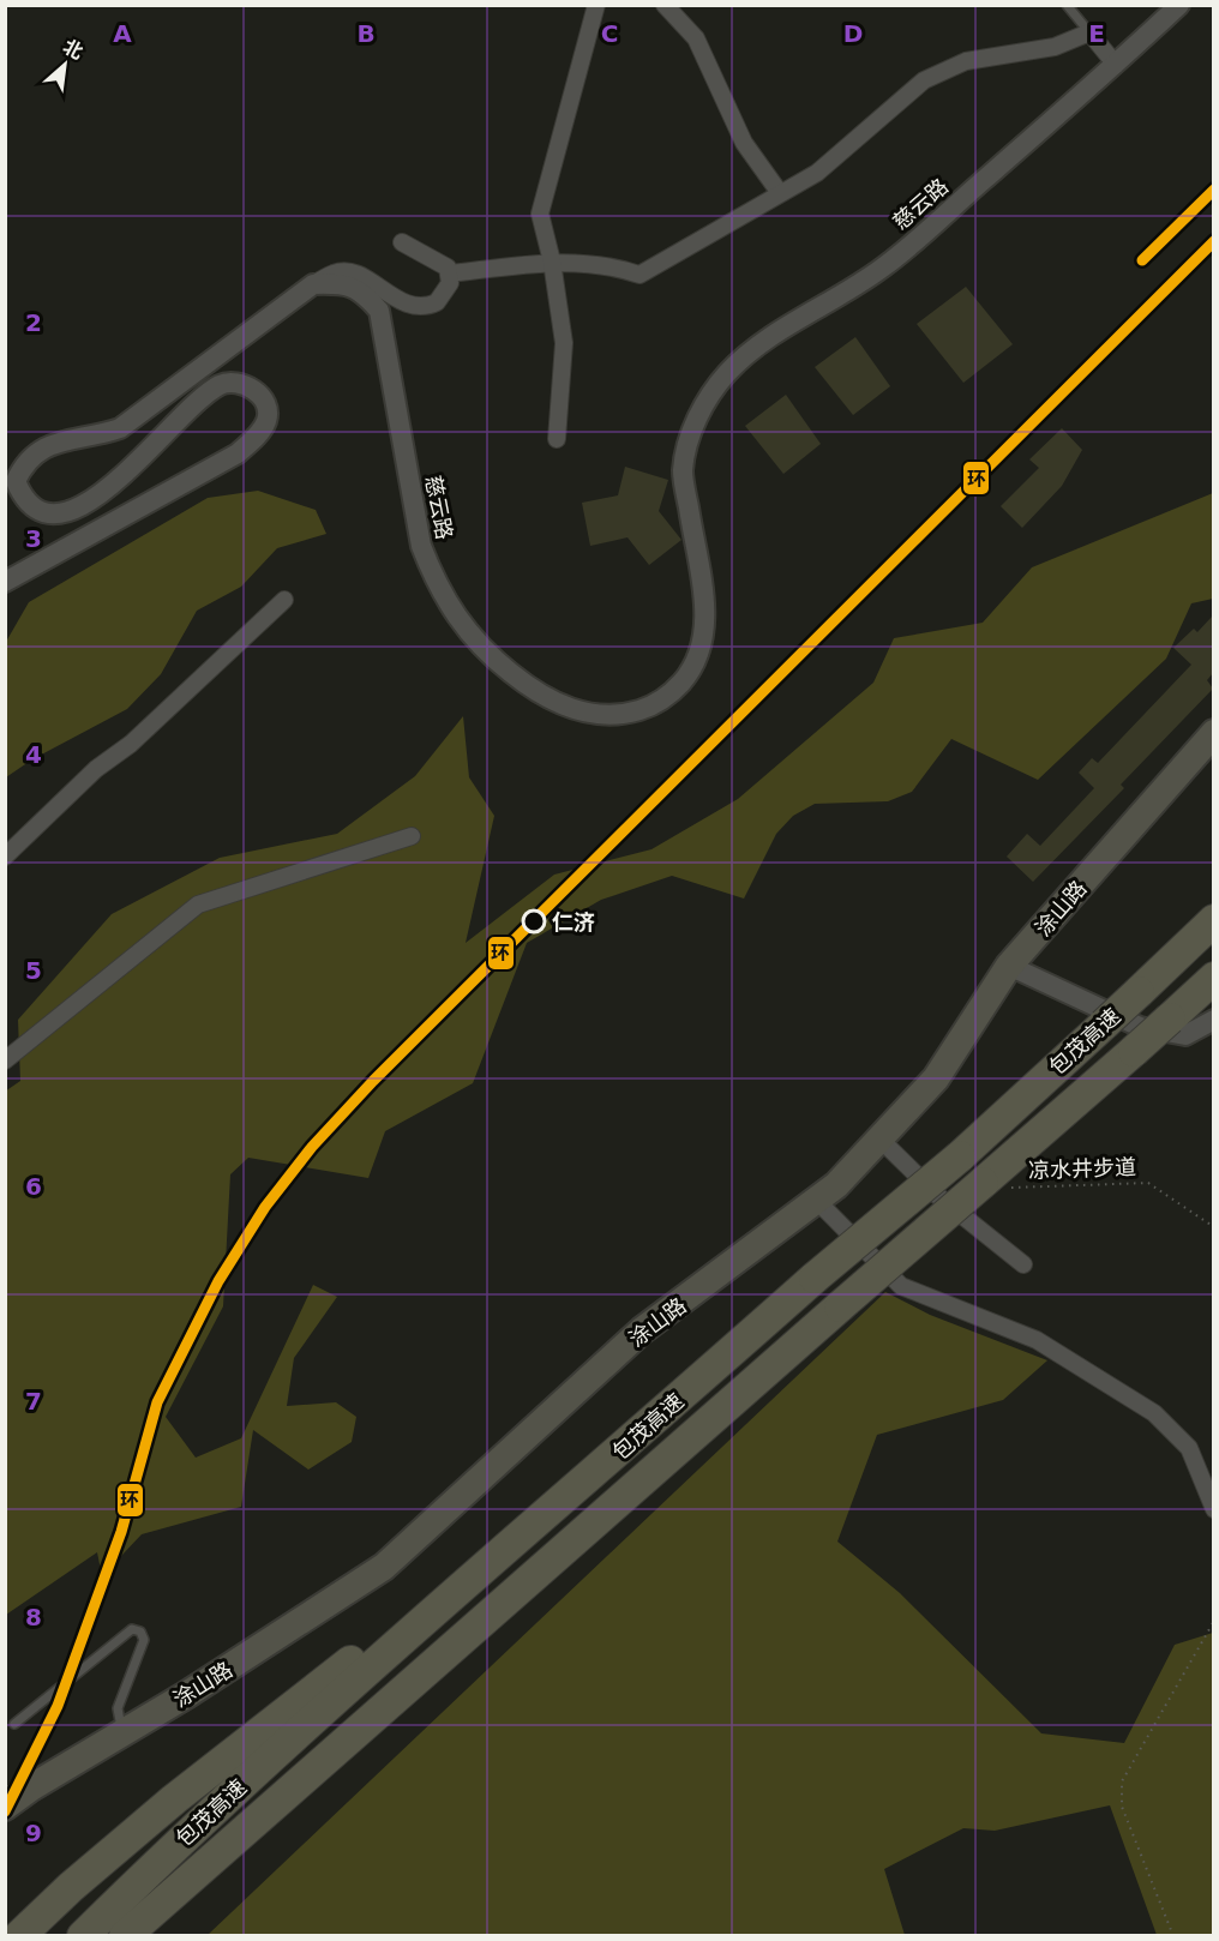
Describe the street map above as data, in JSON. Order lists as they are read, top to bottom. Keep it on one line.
{"streets":{"highway":["包茂高速"],"main road":["涂山路"],"street":["慈云路"],"path":["凉水井步道"]},"crossings":[["包茂高速","凉水井步道"]],"places":["仁济"],"lines":["transit line 环"],"north":"top right","grid":{"columns":["A","B","C","D","E"],"rows":["2","3","4","5","6","7","8","9"]}}
